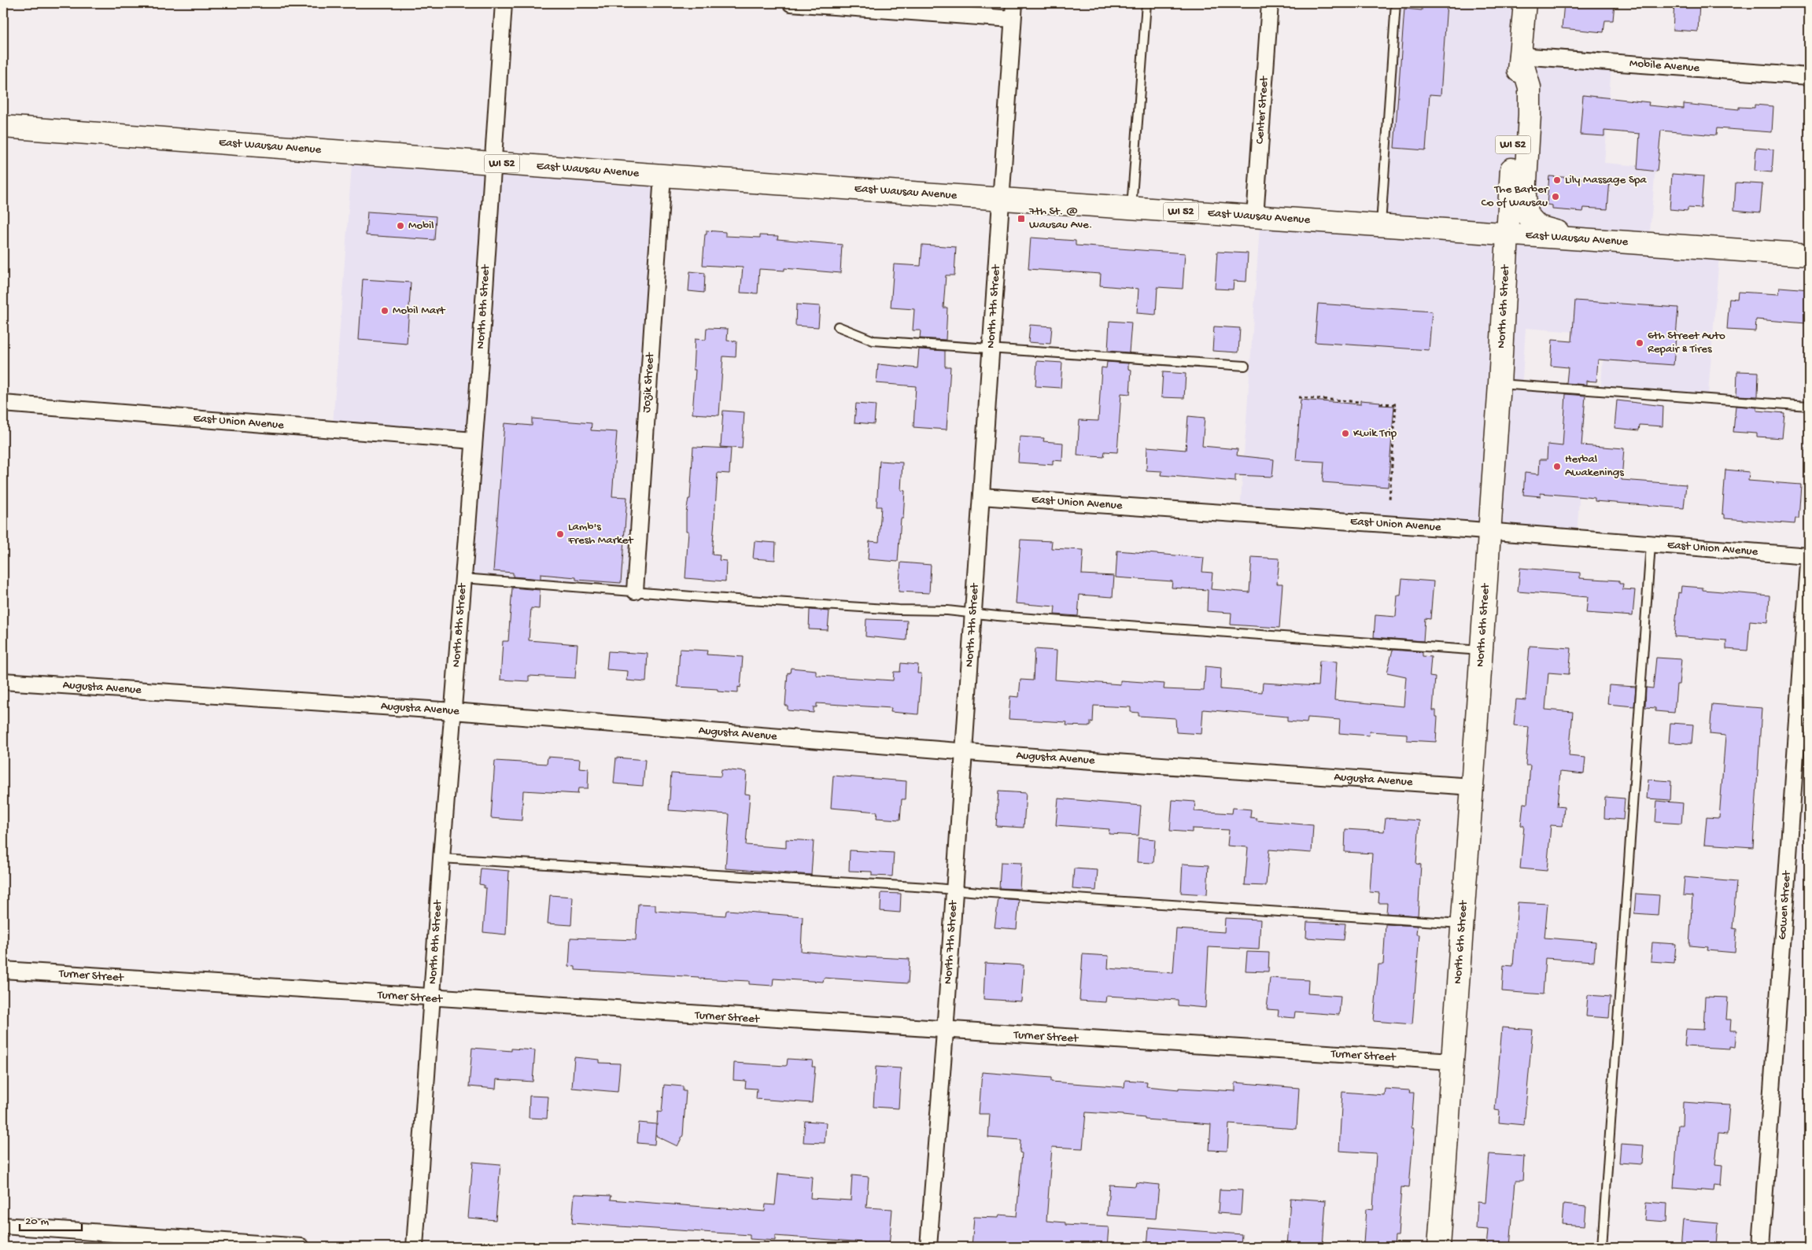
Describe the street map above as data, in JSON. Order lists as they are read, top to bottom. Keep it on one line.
{"streets":{"main road":["WI 52","East Wausau Avenue","North 6th Street"],"street":["Mobile Avenue","Center Street","North 7th Street","North 8th Street","Jozik Street","East Union Avenue","Augusta Avenue","Gowen Street","Turner Street"]},"crossings":[["Mobile Avenue","North 6th Street"],["Center Street","East Wausau Avenue"],["East Wausau Avenue","North 7th Street"],["East Wausau Avenue","North 6th Street"],["East Wausau Avenue","North 8th Street"],["East Wausau Avenue","Jozik Street"],["North 7th Street","East Union Avenue"],["North 7th Street","Augusta Avenue"],["North 7th Street","Turner Street"],["North 6th Street","East Union Avenue"],["North 6th Street","Augusta Avenue"],["North 6th Street","Turner Street"],["North 8th Street","East Union Avenue"],["North 8th Street","Augusta Avenue"],["North 8th Street","Turner Street"]],"places":{"other":["Lily Massage Spa","The Barber Co of Wausau","Mobil","Mobil Mart","6th Street Auto Repair & Tires","Kwik Trip","Herbal Awakenings","Lamb's Fresh Market"],"transit":["7th St. @ Wausau Ave."]},"scale_bar":"20 m"}
